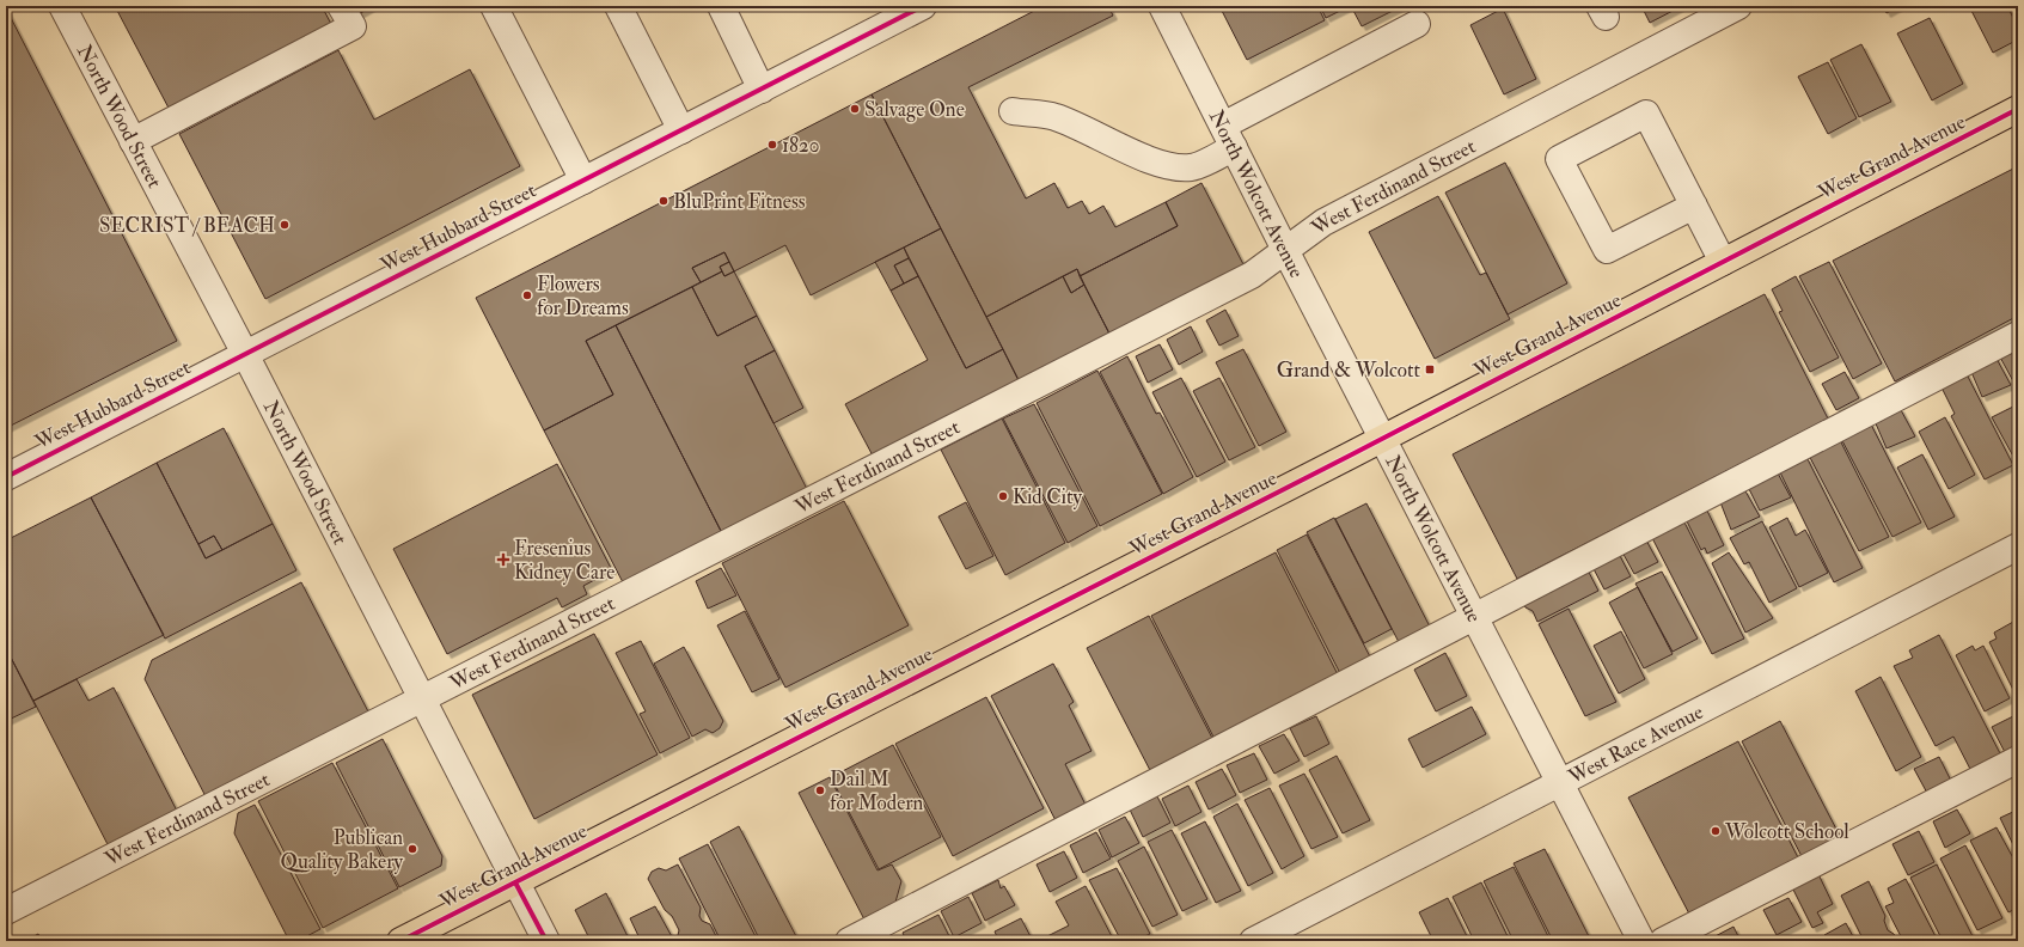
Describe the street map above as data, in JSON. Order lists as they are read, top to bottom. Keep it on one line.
{"streets":{"main road":["West Grand Avenue"],"street":["North Wood Street","West Ferdinand Street","North Wolcott Avenue","West Hubbard Street","West Race Avenue"]},"crossings":[["North Wood Street","West Grand Avenue"],["North Wood Street","West Ferdinand Street"],["North Wood Street","West Hubbard Street"],["West Grand Avenue","North Wolcott Avenue"],["West Ferdinand Street","North Wolcott Avenue"],["North Wolcott Avenue","West Race Avenue"]],"places":{"other":["Salvage One","1820","BluPrint Fitness","SECRIST / BEACH","Flowers for Dreams","Kid City","Dail M for Modern","Wolcott School","Publican Quality Bakery"],"transit":["Grand & Wolcott"],"health":["Fresenius Kidney Care"]}}
